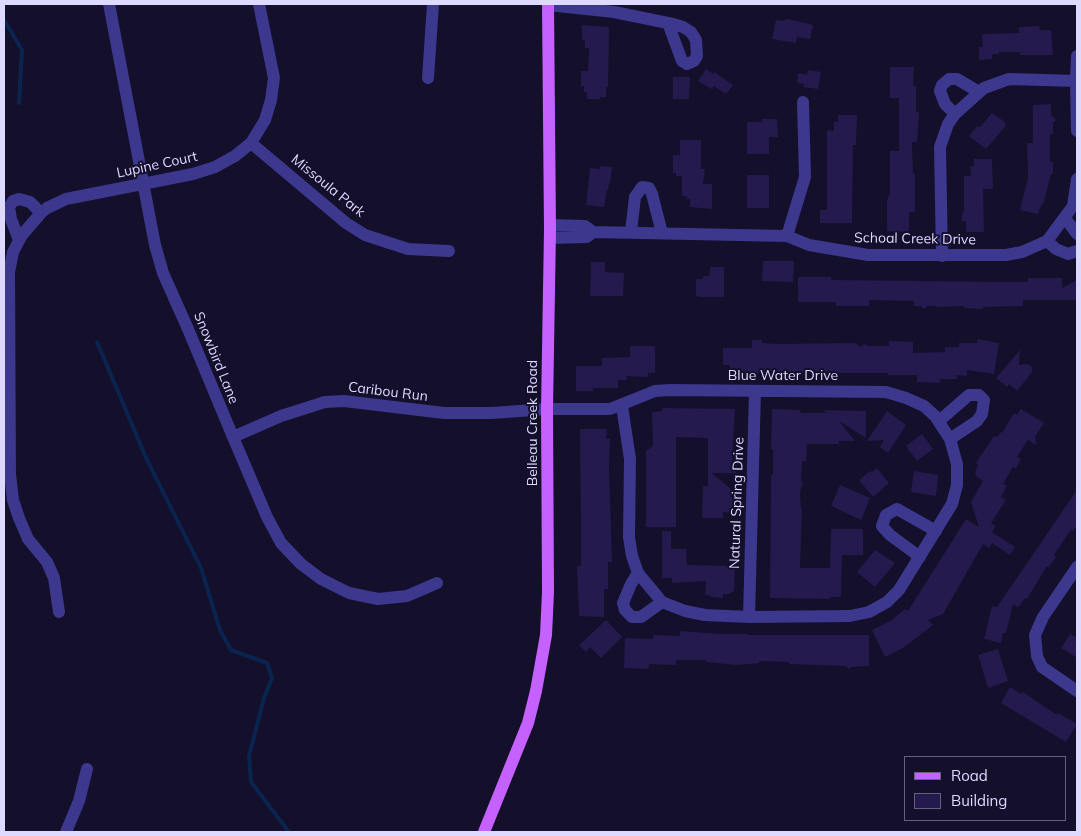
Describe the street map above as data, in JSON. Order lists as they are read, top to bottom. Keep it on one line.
{"streets":{"main road":["Belleau Creek Road"],"street":["Lupine Court","Missoula Park","Schoal Creek Drive","Snowbird Lane","Blue Water Drive","Caribou Run","Natural Spring Drive"]},"crossings":[["Lupine Court","Missoula Park"],["Lupine Court","Snowbird Lane"],["Schoal Creek Drive","Belleau Creek Road"],["Snowbird Lane","Caribou Run"],["Blue Water Drive","Caribou Run"],["Blue Water Drive","Belleau Creek Road"],["Blue Water Drive","Natural Spring Drive"],["Caribou Run","Belleau Creek Road"]],"legend":["Road","Building"]}
